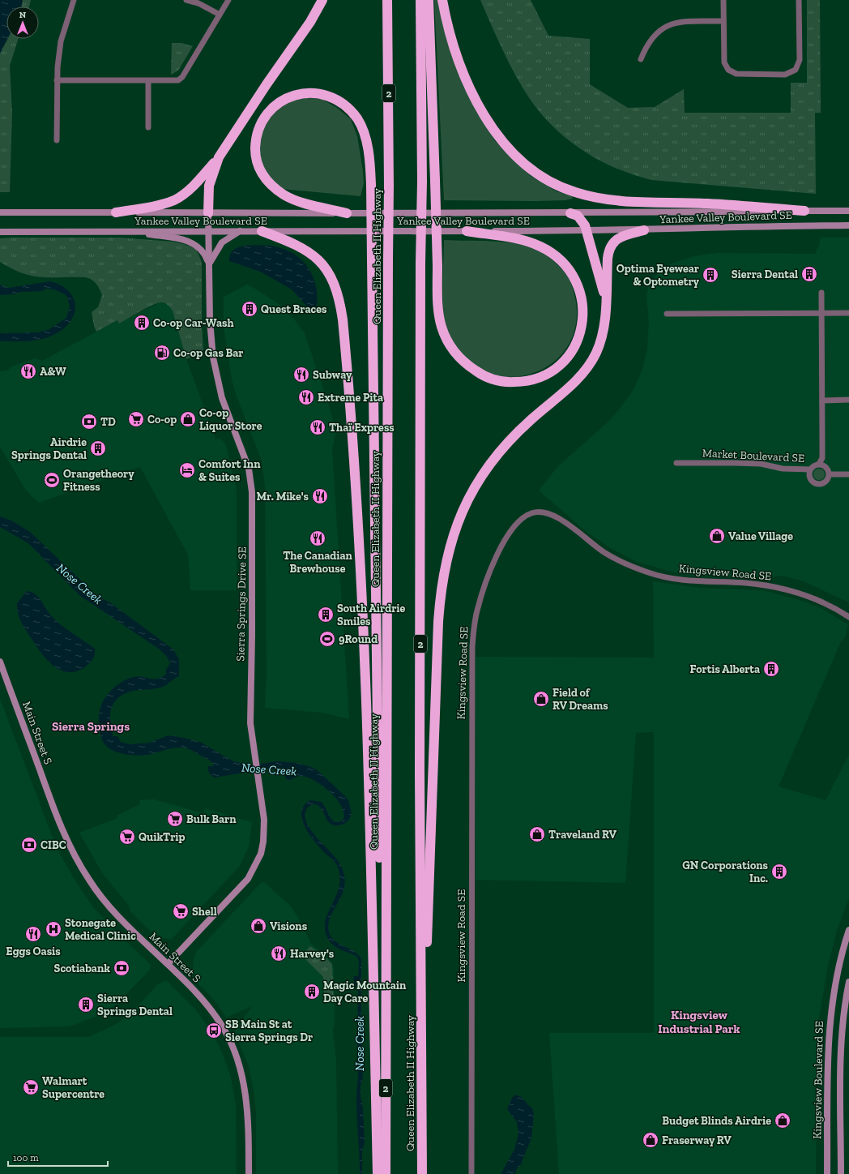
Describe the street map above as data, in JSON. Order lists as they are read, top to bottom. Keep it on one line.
{"streets":{"highway":["2","Queen Elizabeth II Highway"],"main road":["Yankee Valley Boulevard SE","Sierra Springs Drive SE","Main Street S","Kingsview Boulevard SE"],"street":["Market Boulevard SE","Kingsview Road SE"]},"crossings":[["Yankee Valley Boulevard SE","Sierra Springs Drive SE"],["Sierra Springs Drive SE","Main Street S"]],"districts":["Sierra Springs","Kingsview Industrial Park"],"water":["Nose Creek"],"places":{"building":["Sierra Dental","Optima Eyewear & Optometry","Quest Braces","Co-op Car-Wash","Airdrie Springs Dental","South Airdrie Smiles","Fortis Alberta","GN Corporations Inc.","Magic Mountain Day Care","Sierra Springs Dental"],"fuel station":["Co-op Gas Bar"],"restaurant":["A&W","Subway","Extreme Pita","Thaï Express","Mr. Mike's","The Canadian Brewhouse","Eggs Oasis","Harvey's"],"supermarket":["Co-op","Bulk Barn","QuikTrip","Shell","Walmart Supercentre"],"shop":["Co-op Liquor Store","Value Village","Field of RV Dreams","Traveland RV","Visions","Budget Blinds Airdrie","Fraserway RV"],"bank":["TD","CIBC","Scotiabank"],"hotel":["Comfort Inn & Suites"],"sports":["Orangetheory Fitness","9Round"],"hospital":["Stonegate Medical Clinic"],"bus stop":["SB Main St at Sierra Springs Dr"]},"scale_bar":"100 m","north":"top"}
